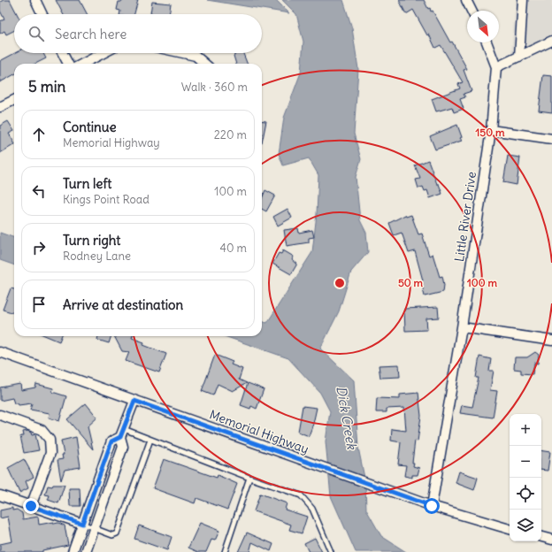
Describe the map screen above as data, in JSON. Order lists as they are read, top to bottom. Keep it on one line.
{"streets":{"street":["Little River Drive","Memorial Highway"]},"crossings":[["Little River Drive","Memorial Highway"]],"water":["Dick Creek"],"north":"bottom right","page":{"search":"Search here","heading":["5 min","Walk · 360 m"],"list":[["Continue","Memorial Highway","220 m"],["Turn left","Kings Point Road","100 m"],["Turn right","Rodney Lane","40 m"],"Arrive at destination"],"map_buttons":["+","−"]},"rings":["150 m","50 m","100 m"]}
